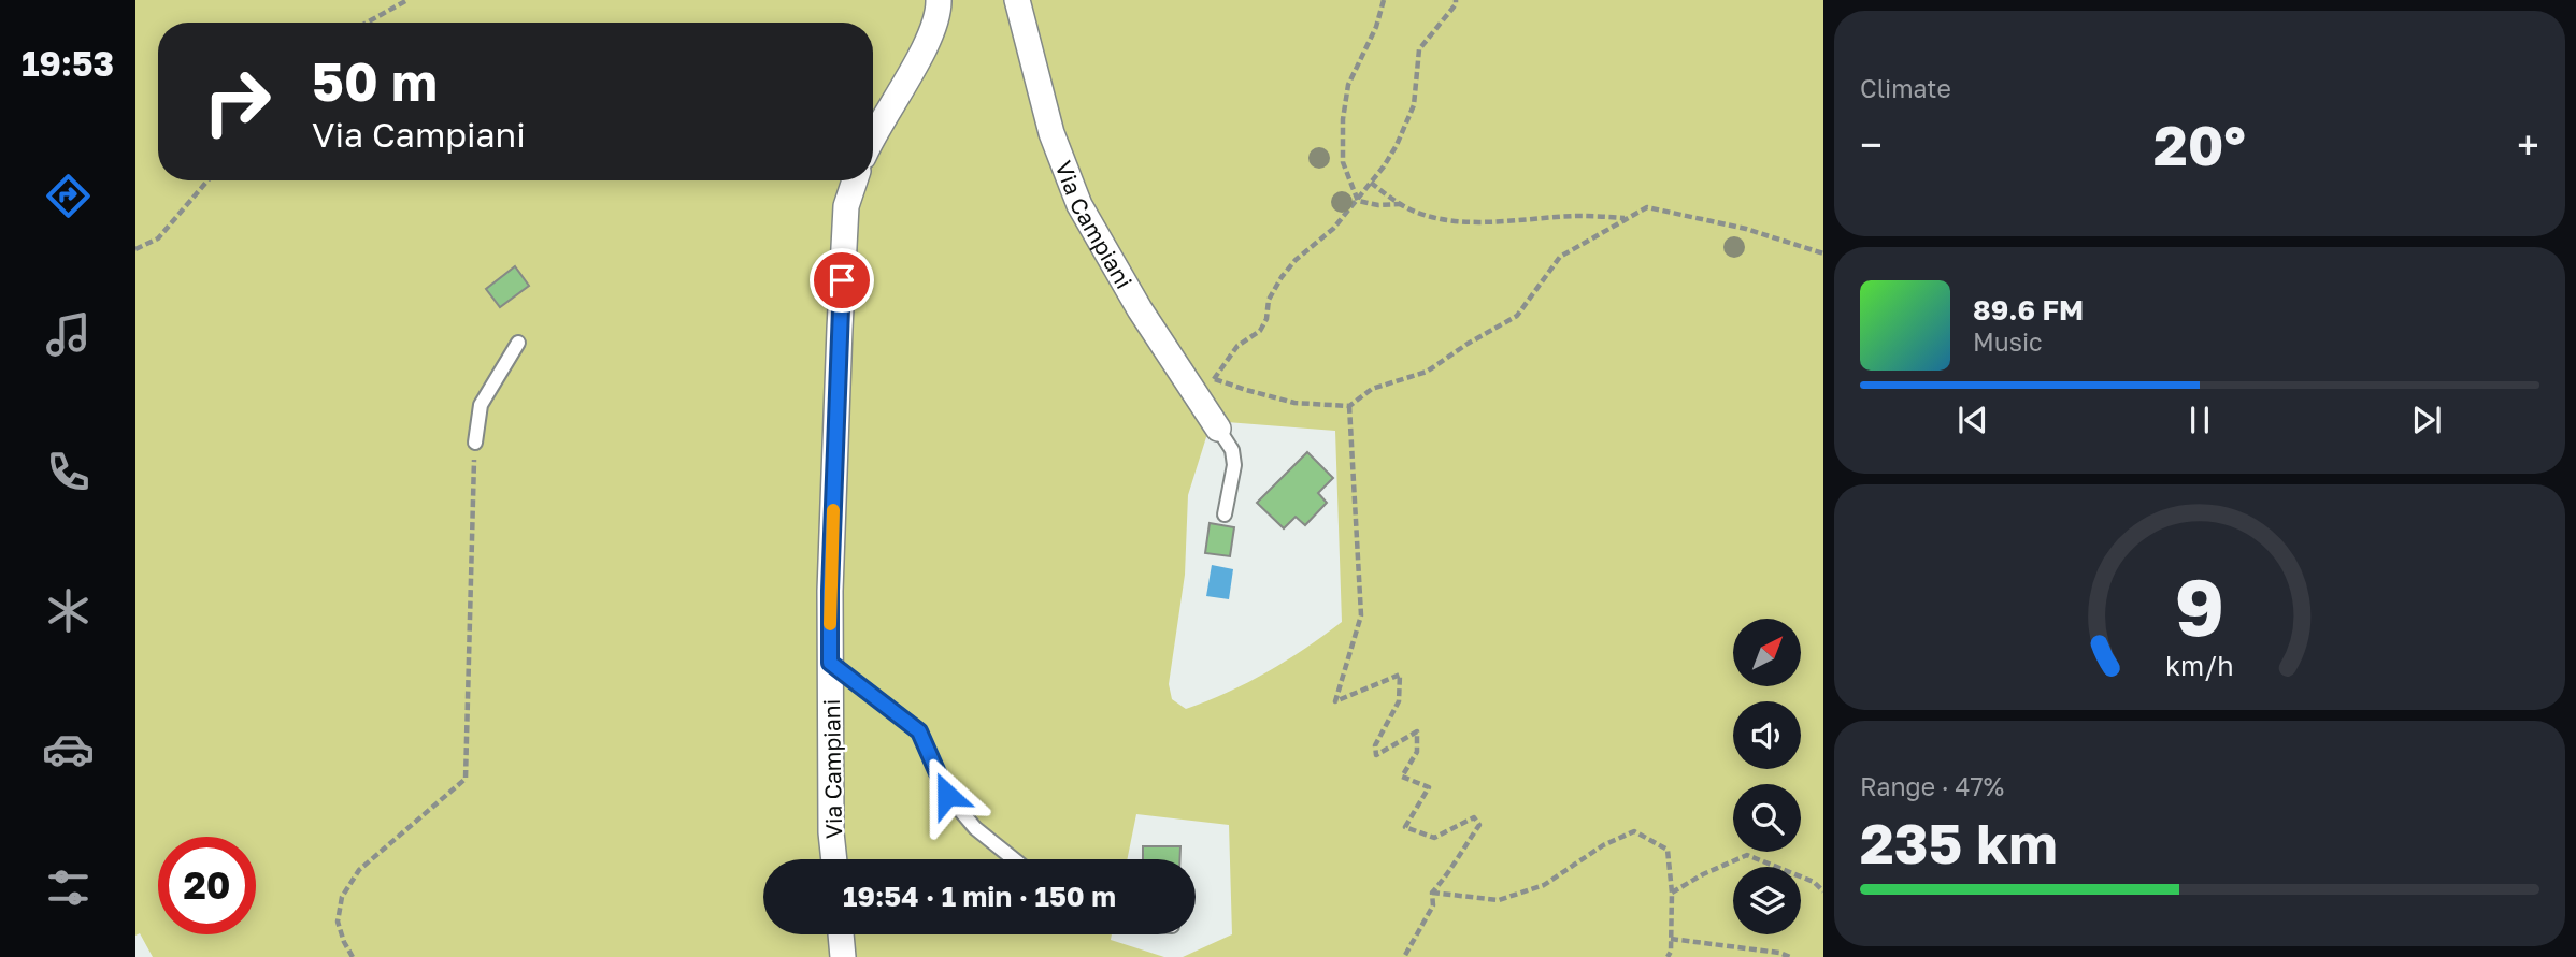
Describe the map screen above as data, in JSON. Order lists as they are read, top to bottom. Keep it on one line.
{"streets":{"street":["Via Campiani"]},"north":"top right","page":{"tabs":"19:53","tile":["Climate",["Range · 47%","235 km"]],"turn":["50 m","Via Campiani"],"heat":["−","20°","+"],"song":["89.6 FM","Music"],"limit":"20","trip":"19:54 · 1 min · 150 m","gauge":["9","km/h"]}}
